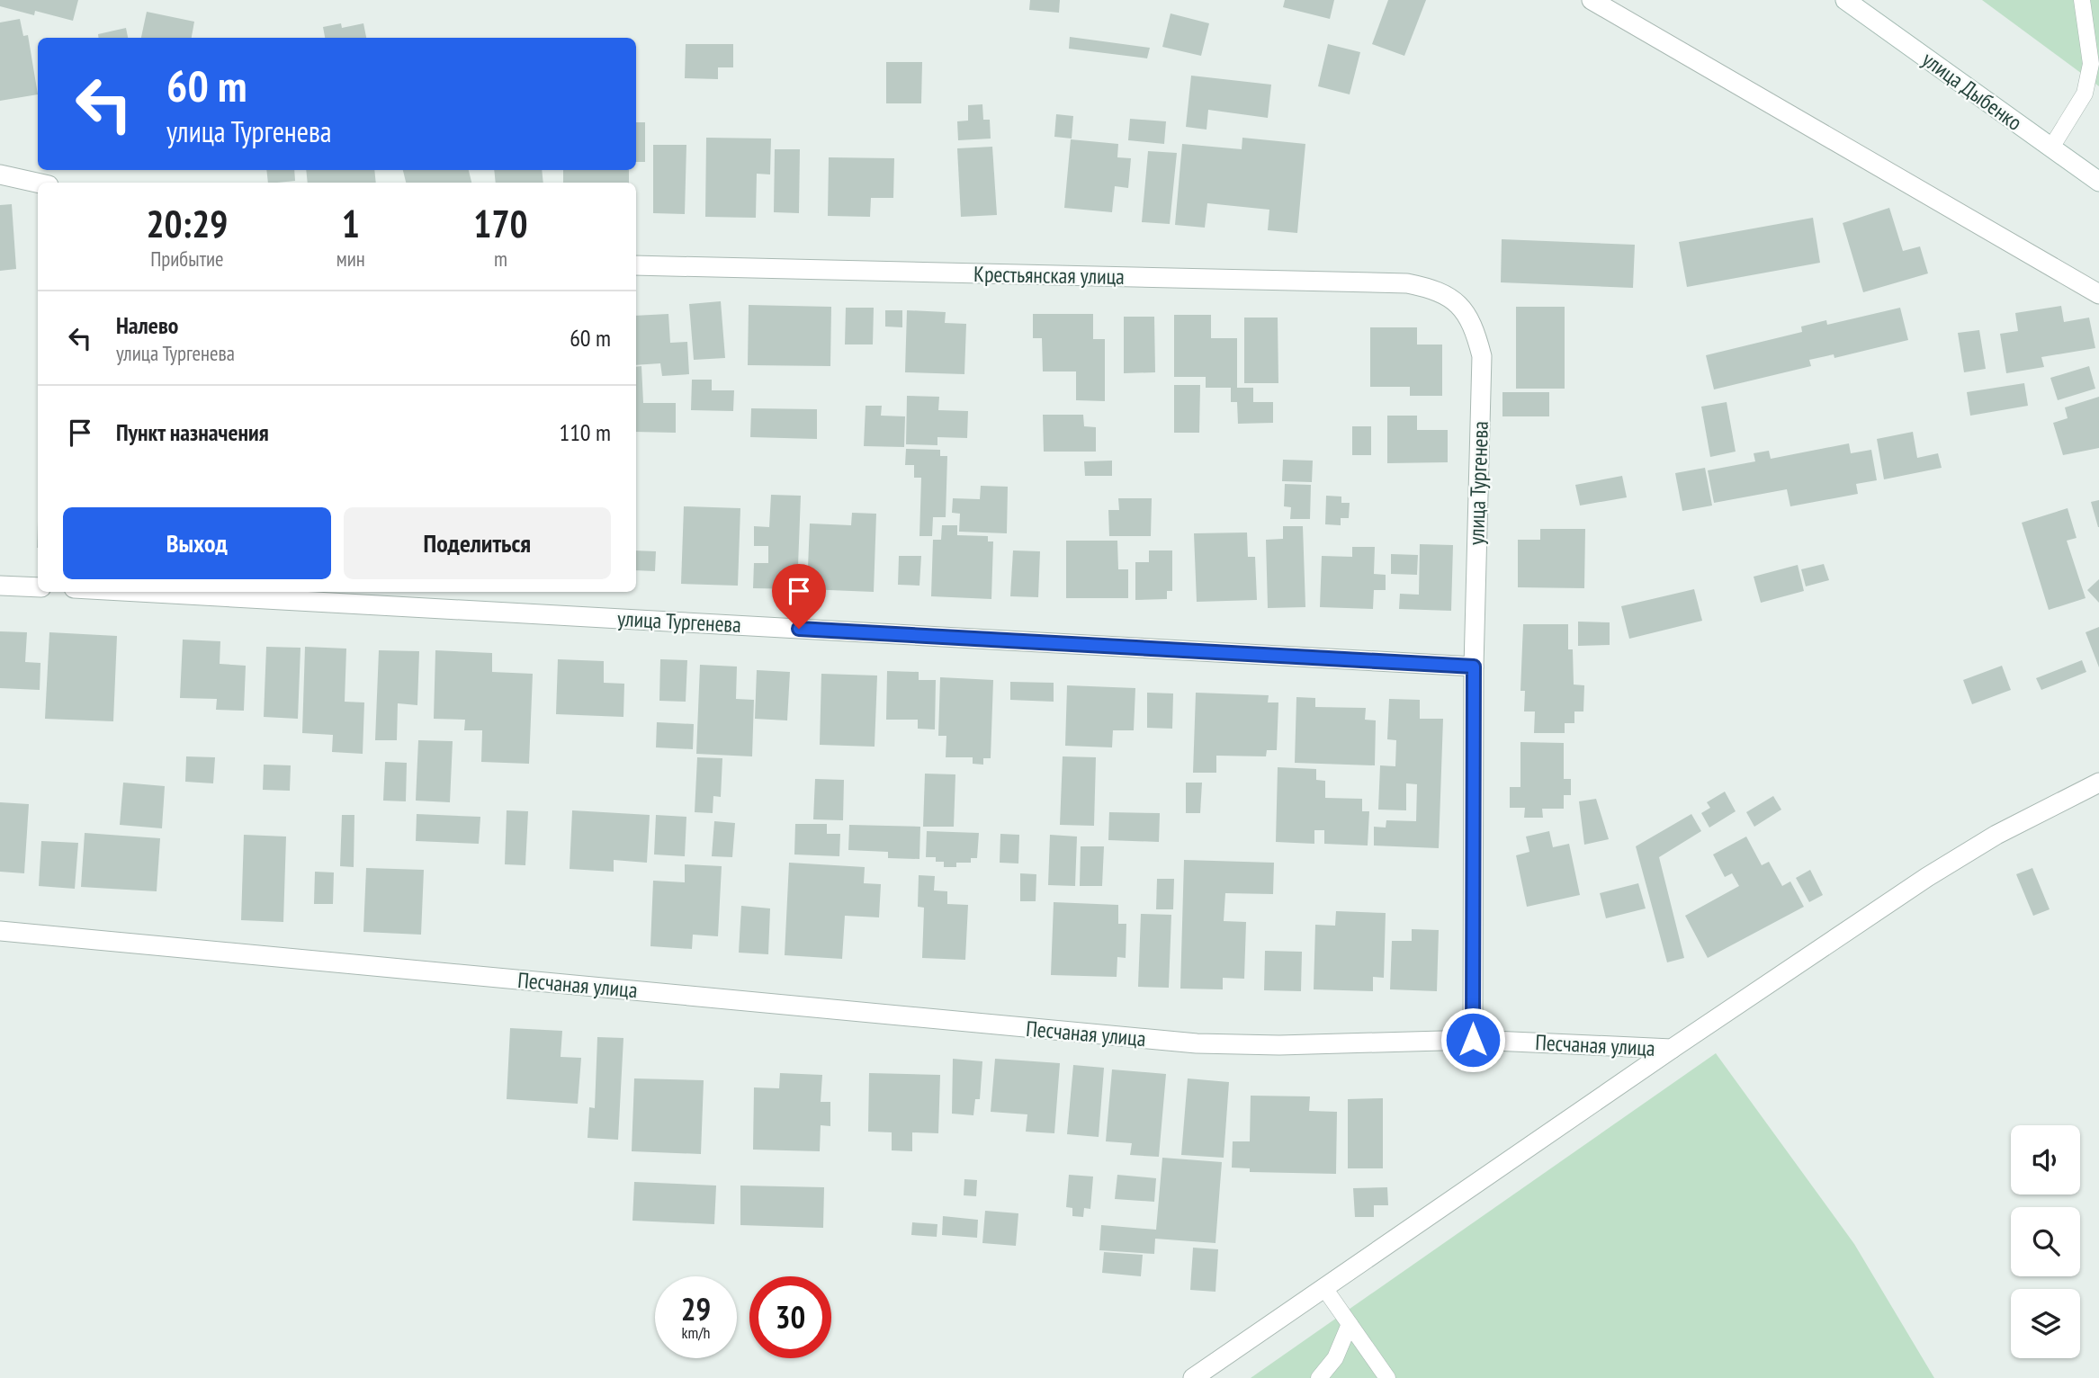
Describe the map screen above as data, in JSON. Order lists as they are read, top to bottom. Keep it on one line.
{"streets":{"street":["улица Дыбенко","Крестьянская улица","улица Тургенева","Песчаная улица"]},"crossings":[["Крестьянская улица","улица Тургенева"],["улица Тургенева","Песчаная улица"]],"page":{"turn":["60 m","улица Тургенева"],"eta":["20:29","Прибытие","1","мин","170","m"],"list":[{"name":"Налево","note":"улица Тургенева","value":"60 m"},{"name":"Пункт назначения","value":"110 m"}],"buttons":["Выход","Поделиться"],"speed":"29 km/h","limit":"30"}}
